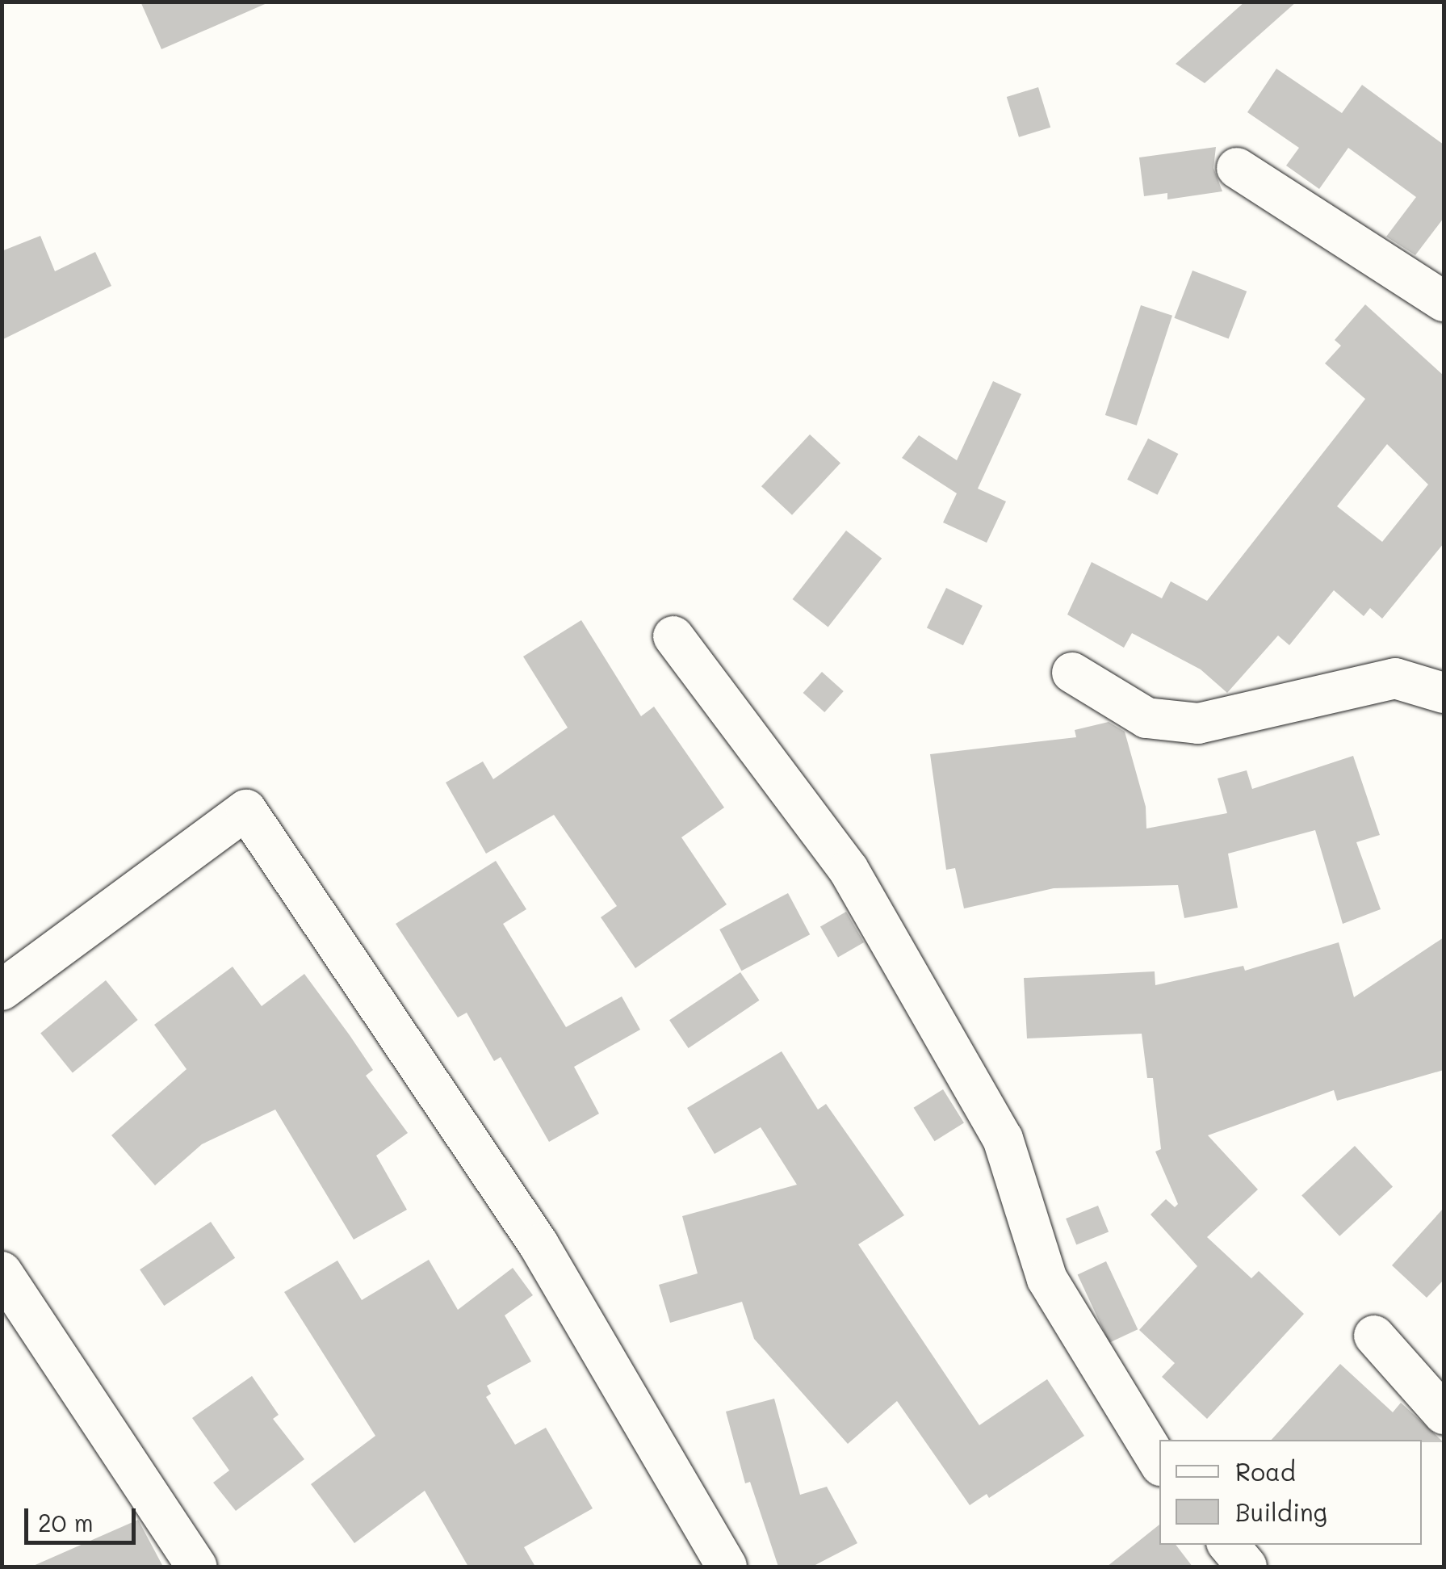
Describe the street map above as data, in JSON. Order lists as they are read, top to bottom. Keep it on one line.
{"legend":["Road","Building"],"scale_bar":"20 m"}
